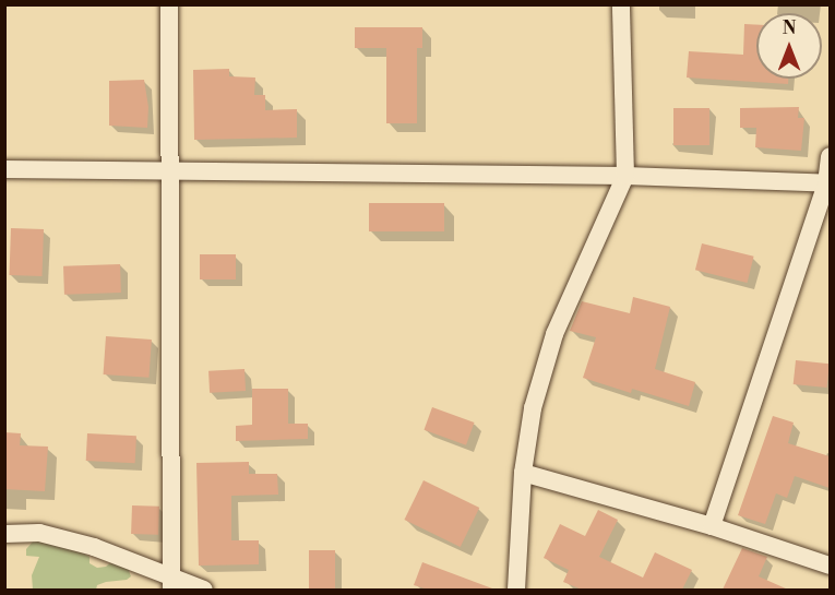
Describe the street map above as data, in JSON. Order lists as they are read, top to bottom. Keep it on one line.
{"north":"top"}
